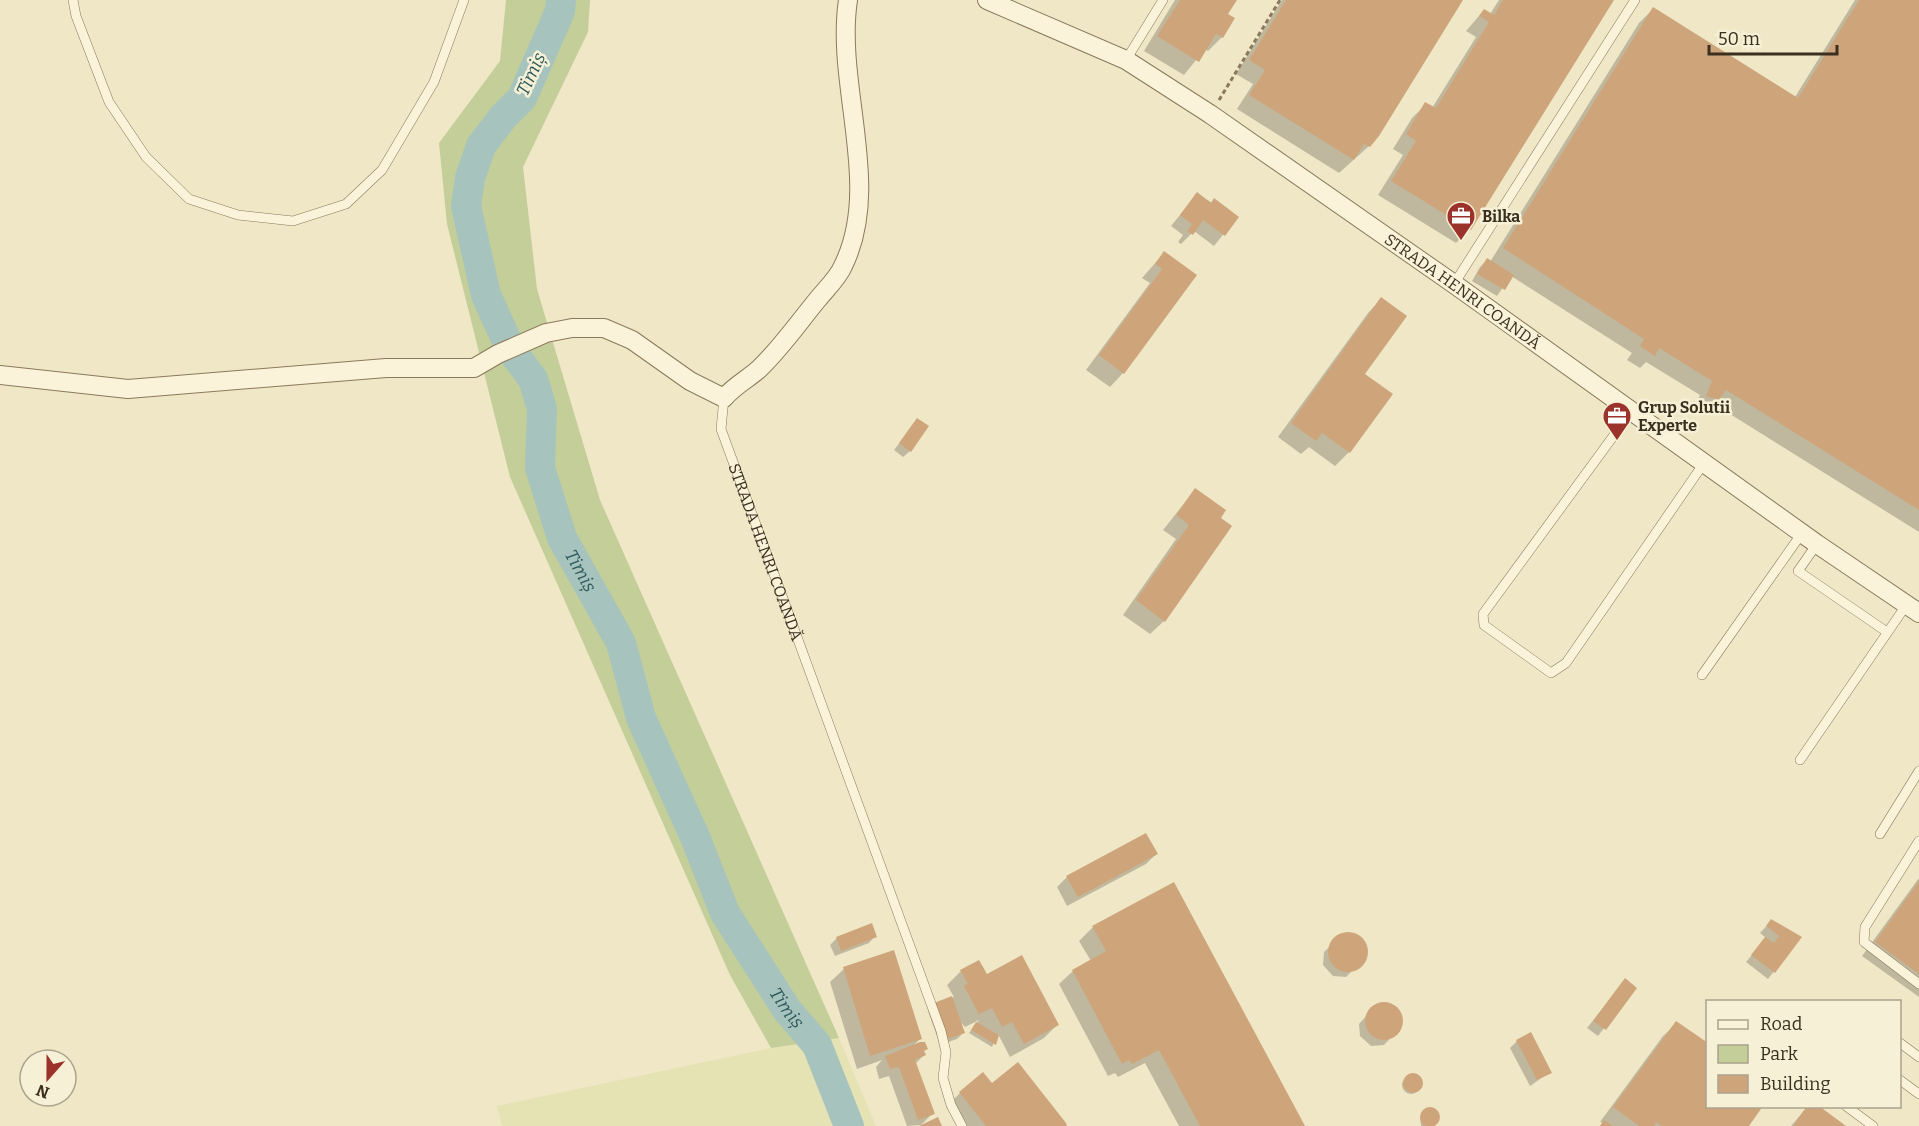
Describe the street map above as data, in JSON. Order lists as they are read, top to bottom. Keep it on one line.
{"streets":{"street":["STRADA HENRI COANDĂ"]},"water":["Timiș"],"places":{"office":["Bilka","Grup Solutii Experte"]},"legend":["Road","Park","Building"],"scale_bar":"50 m","north":"bottom"}
